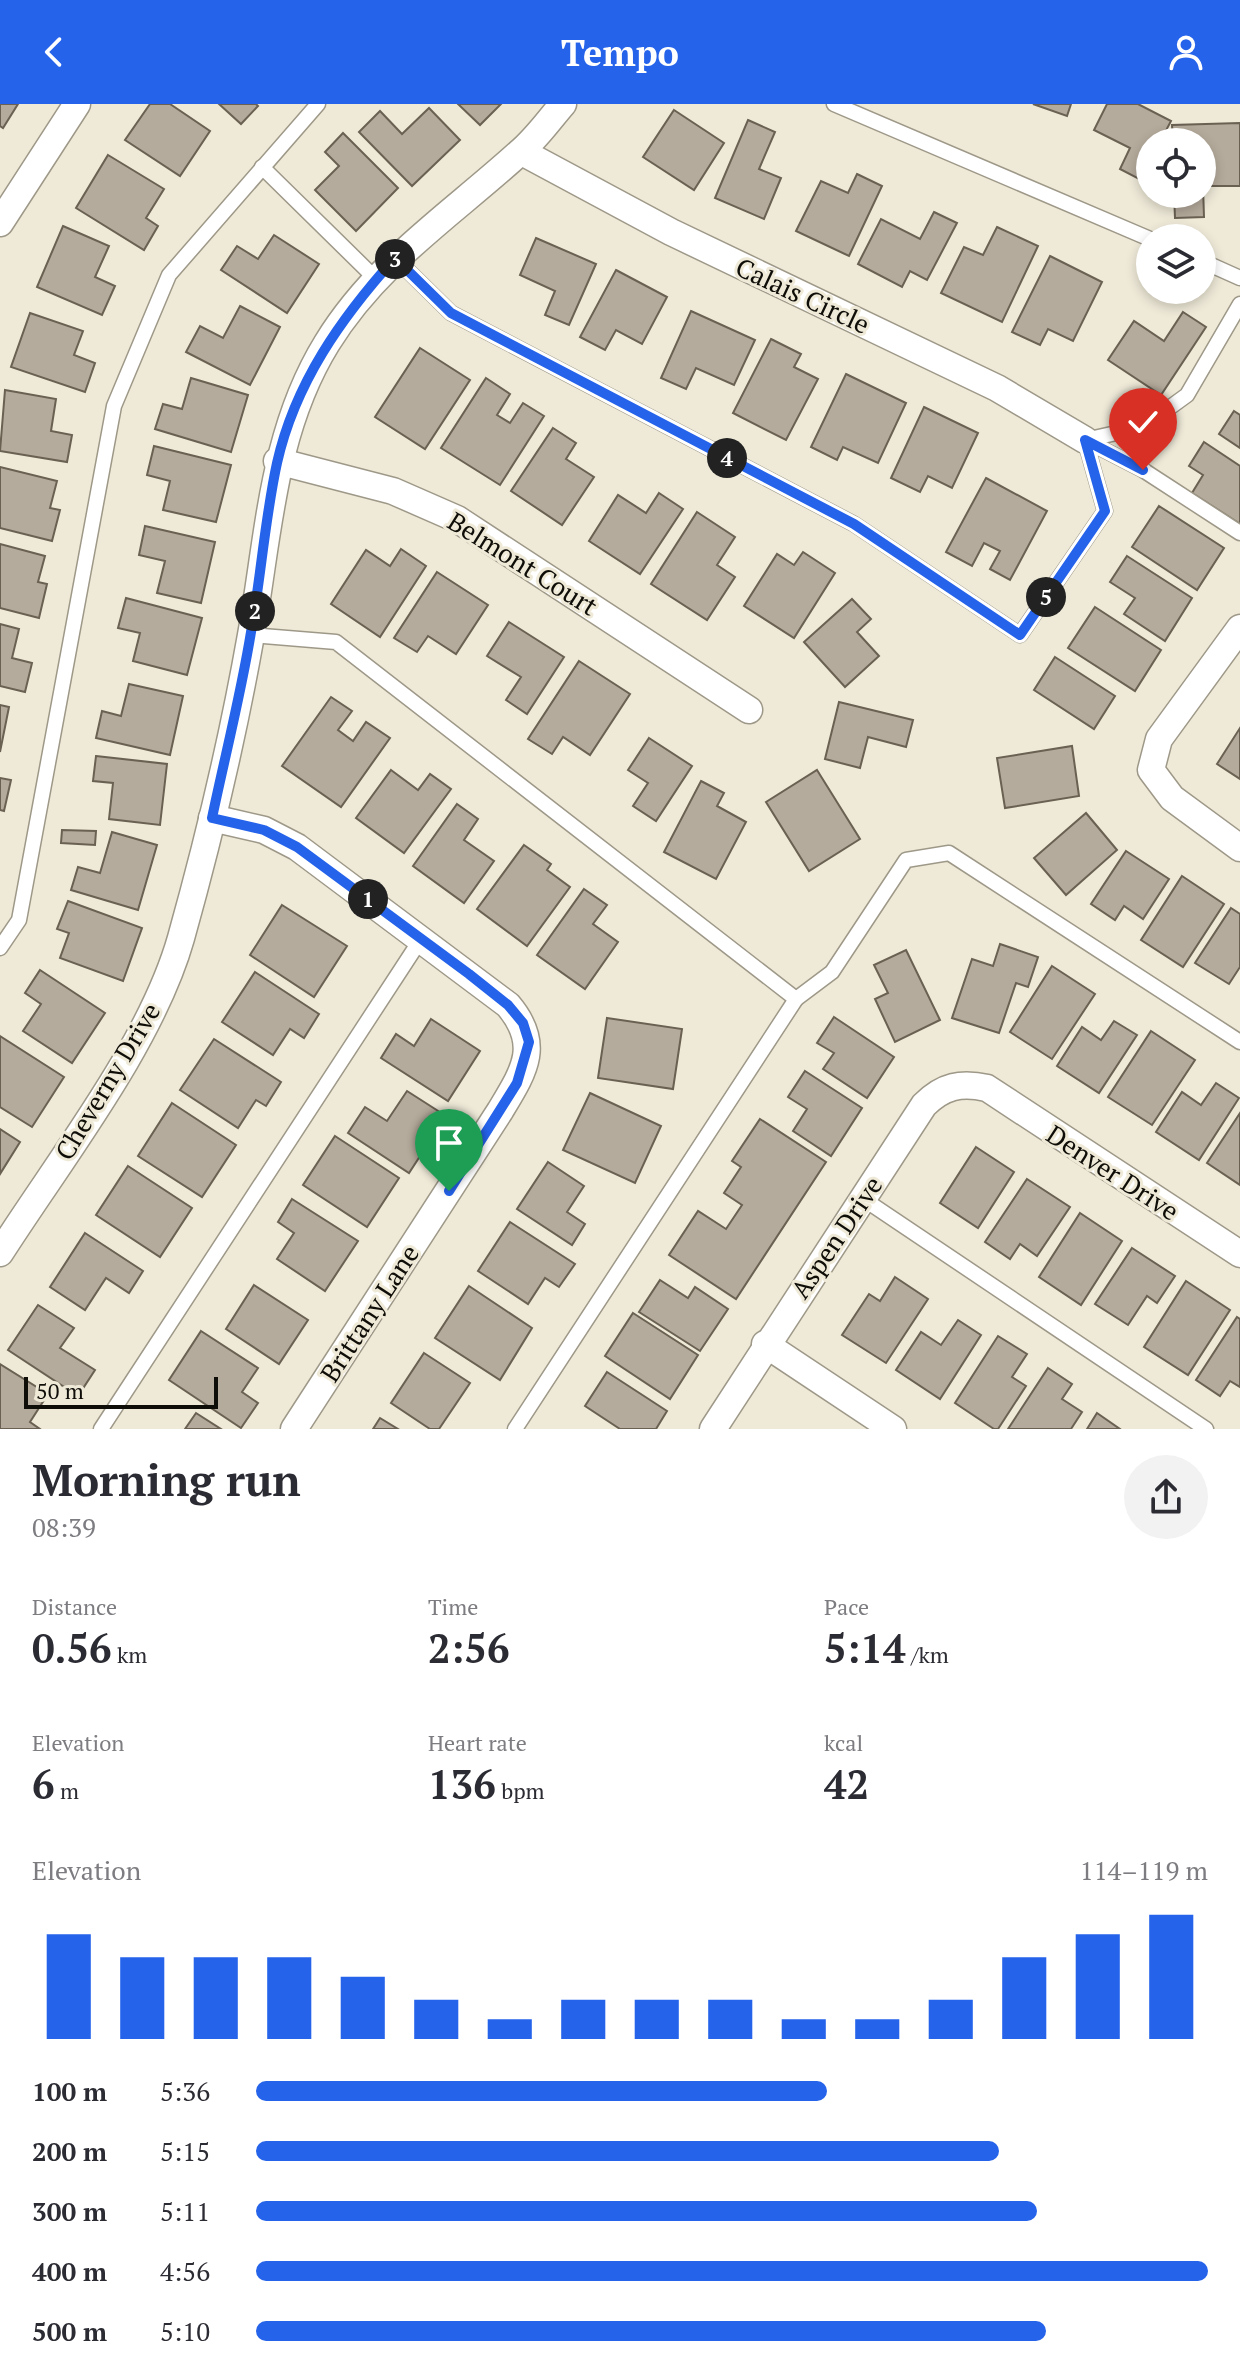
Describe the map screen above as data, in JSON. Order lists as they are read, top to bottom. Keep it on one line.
{"streets":{"street":["Calais Circle","Belmont Court","Cheverny Drive","Denver Drive","Aspen Drive","Brittany Lane"]},"crossings":[["Calais Circle","Cheverny Drive"],["Belmont Court","Cheverny Drive"],["Cheverny Drive","Brittany Lane"],["Denver Drive","Aspen Drive"]],"scale_bar":"50 m","page":{"header":"Tempo","pins":["3","4","5","2","1"],"scale":"50 m","heading":["Morning run","08:39"],"stats":[["Distance","0.56 km"],["Time","2:56"],["Pace","5:14 /km"],["Elevation","6 m"],["Heart rate","136 bpm"],["kcal","42"]],"chart":["Elevation","114–119 m"],"list":[{"name":"100 m","note":"5:36"},{"name":"200 m","note":"5:15"},{"name":"300 m","note":"5:11"},{"name":"400 m","note":"4:56"},{"name":"500 m","note":"5:10"}]}}
